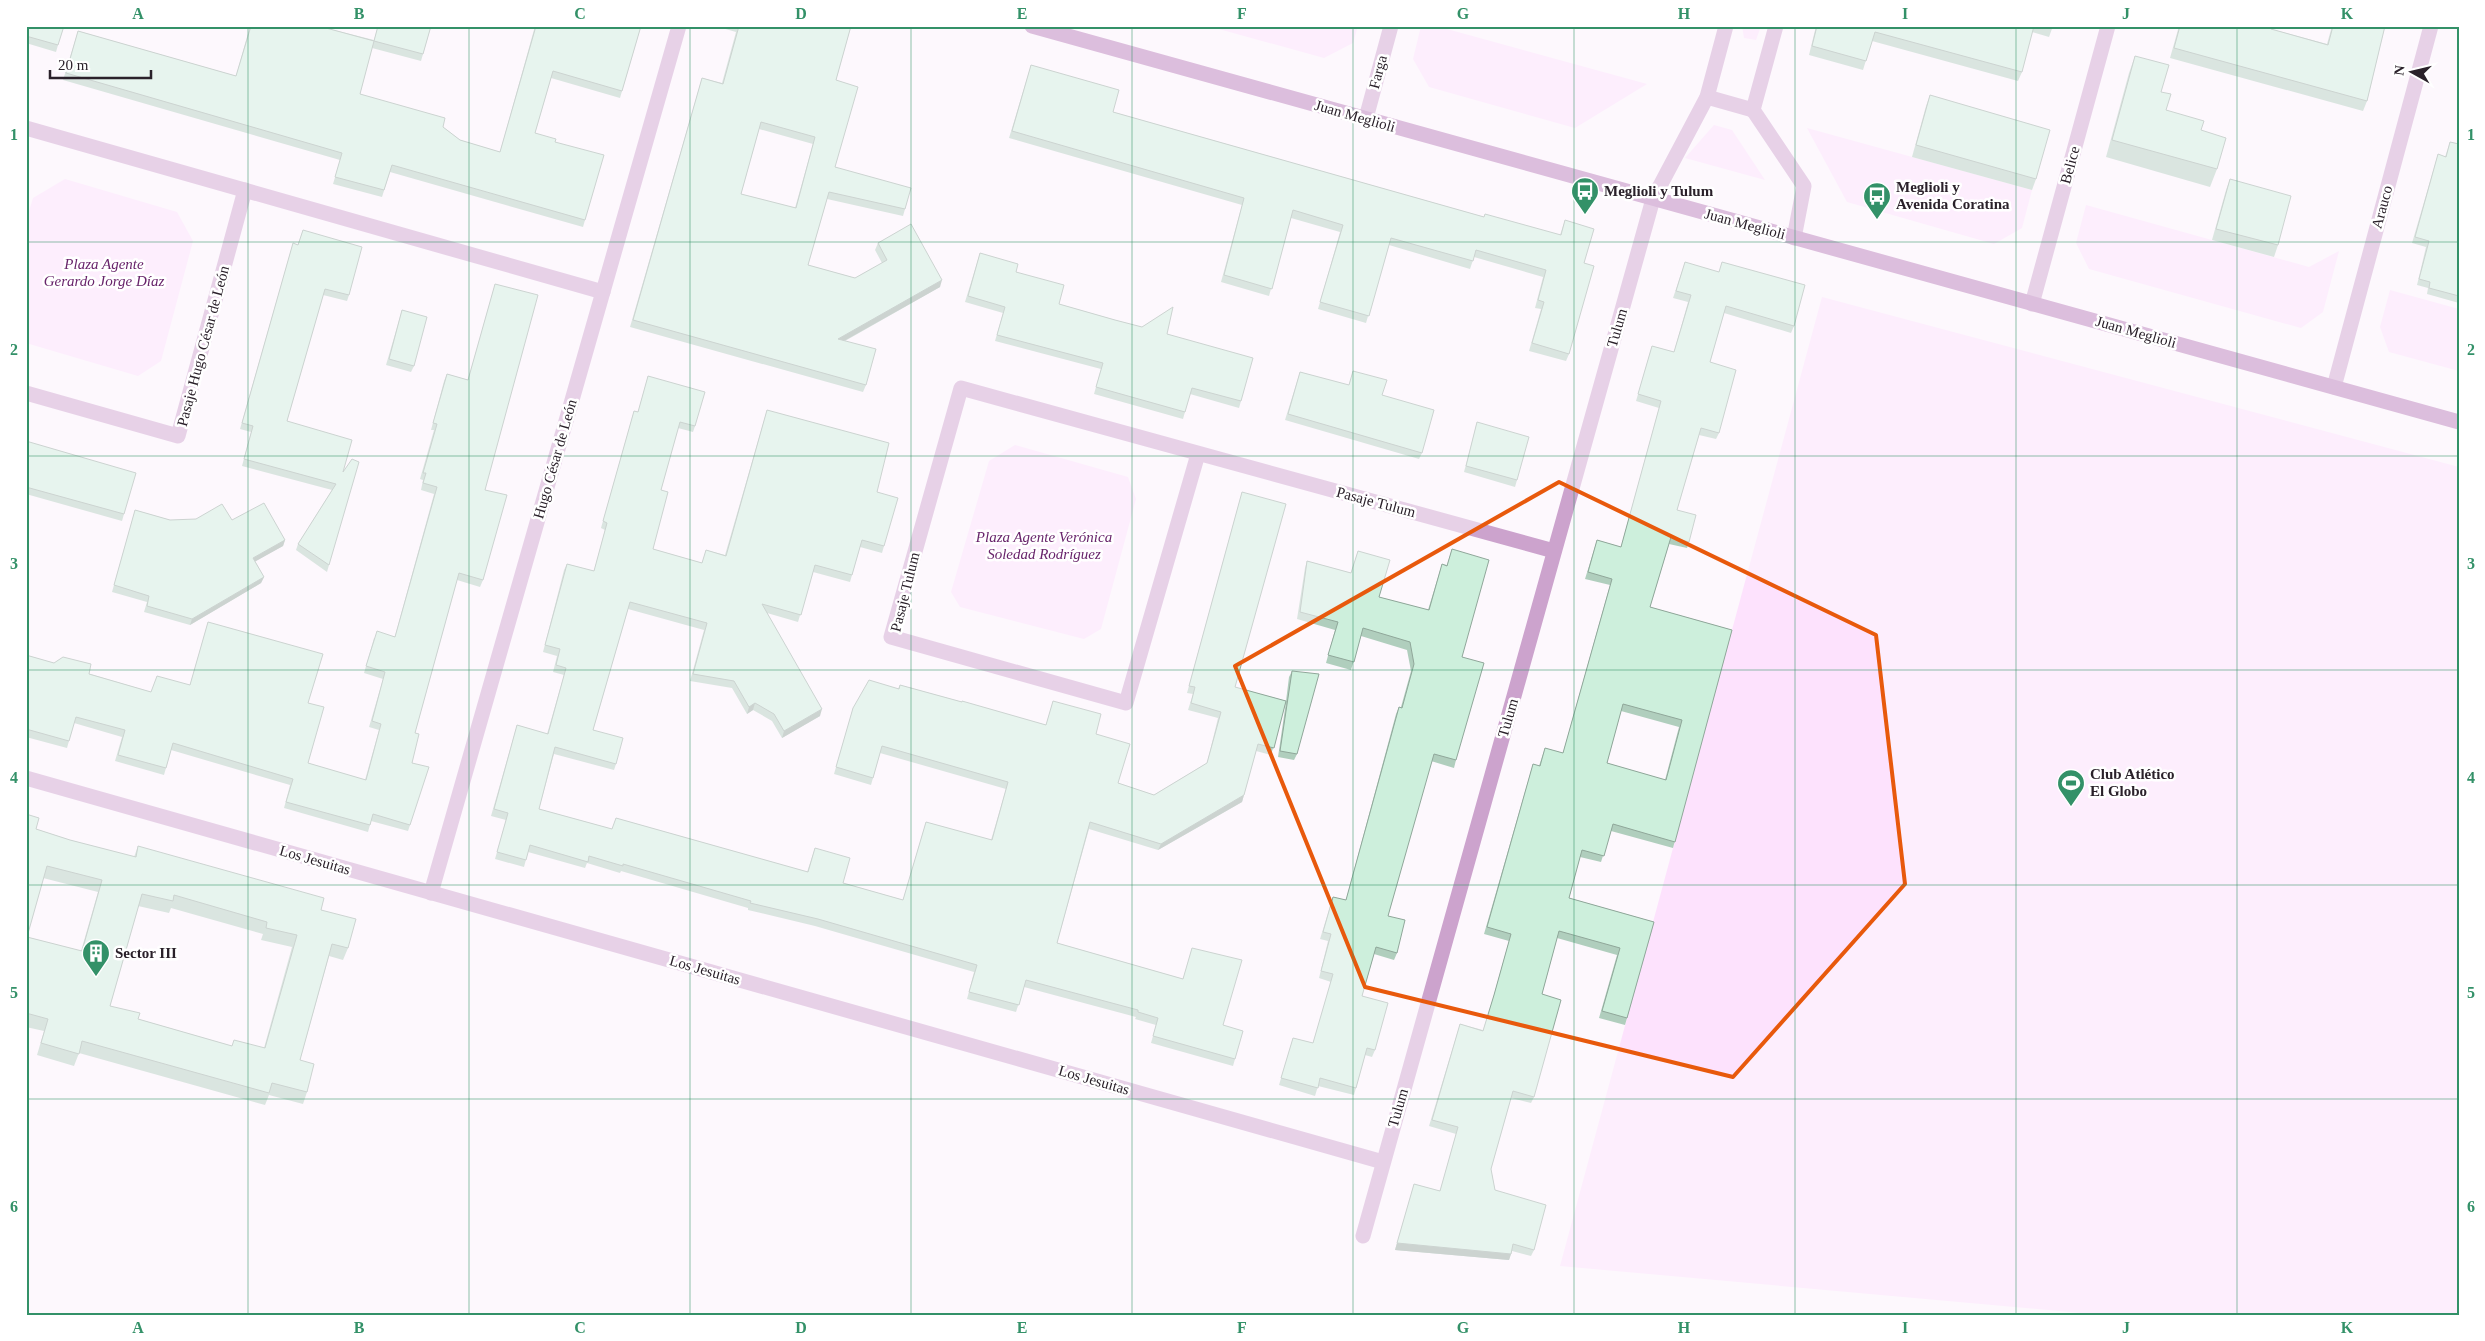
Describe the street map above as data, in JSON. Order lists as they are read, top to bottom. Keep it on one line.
{"streets":{"main road":["Juan Meglioli"],"street":["Farga","Belice","Arauco","Tulum","Pasaje Hugo César de León","Hugo César de León","Pasaje Tulum","Los Jesuitas"]},"crossings":[["Farga","Juan Meglioli"],["Juan Meglioli","Belice"],["Juan Meglioli","Arauco"],["Juan Meglioli","Tulum"],["Tulum","Pasaje Tulum"],["Tulum","Los Jesuitas"],["Hugo César de León","Los Jesuitas"]],"parks":["Plaza Agente Gerardo Jorge Díaz","Plaza Agente Verónica Soledad Rodríguez"],"places":{"bus stop":["Meglioli y Tulum","Meglioli y Avenida Coratina"],"sports":["Club Atlético El Globo"],"building":["Sector III"]},"scale_bar":"20 m","north":"left","grid":{"columns":["A","B","C","D","E","F","G","H","I","J","K"],"rows":["1","2","3","4","5","6"]}}
